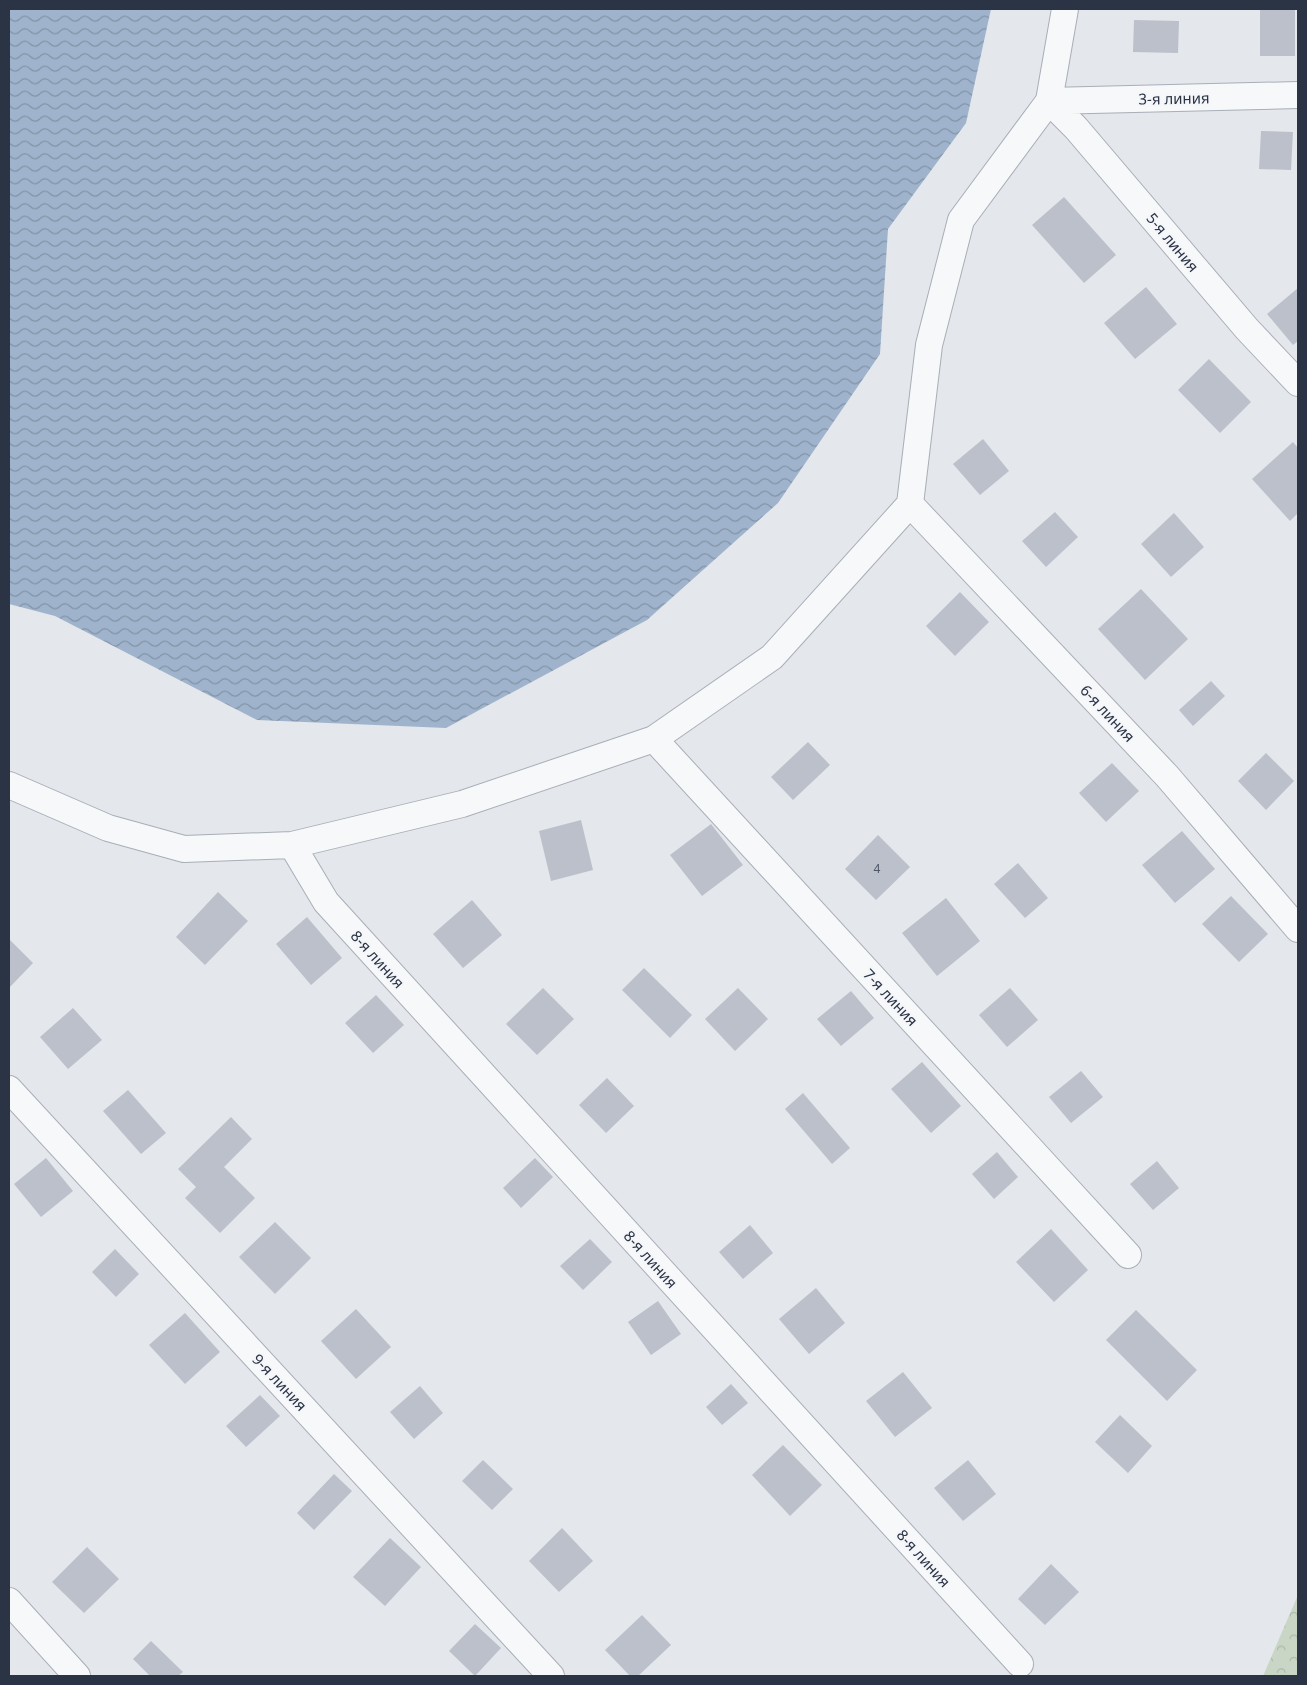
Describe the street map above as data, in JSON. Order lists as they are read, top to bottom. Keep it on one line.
{"streets":{"street":["3-я линия","5-я линия","6-я линия","8-я линия","7-я линия","9-я линия"]},"crossings":[["3-я линия","5-я линия"]],"house_numbers":["4"]}
